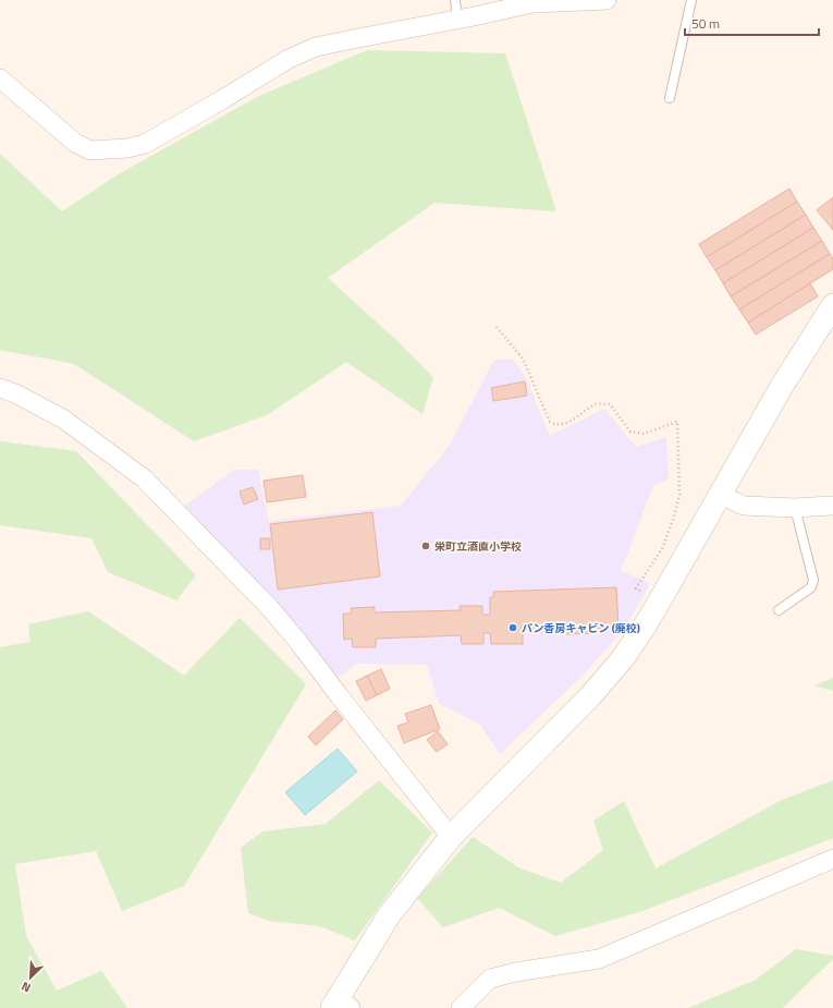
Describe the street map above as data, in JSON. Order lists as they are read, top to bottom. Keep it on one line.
{"places":["栄町立酒直小学校","パン香房キャビン (廃校)"],"scale_bar":"50 m","north":"bottom left"}
